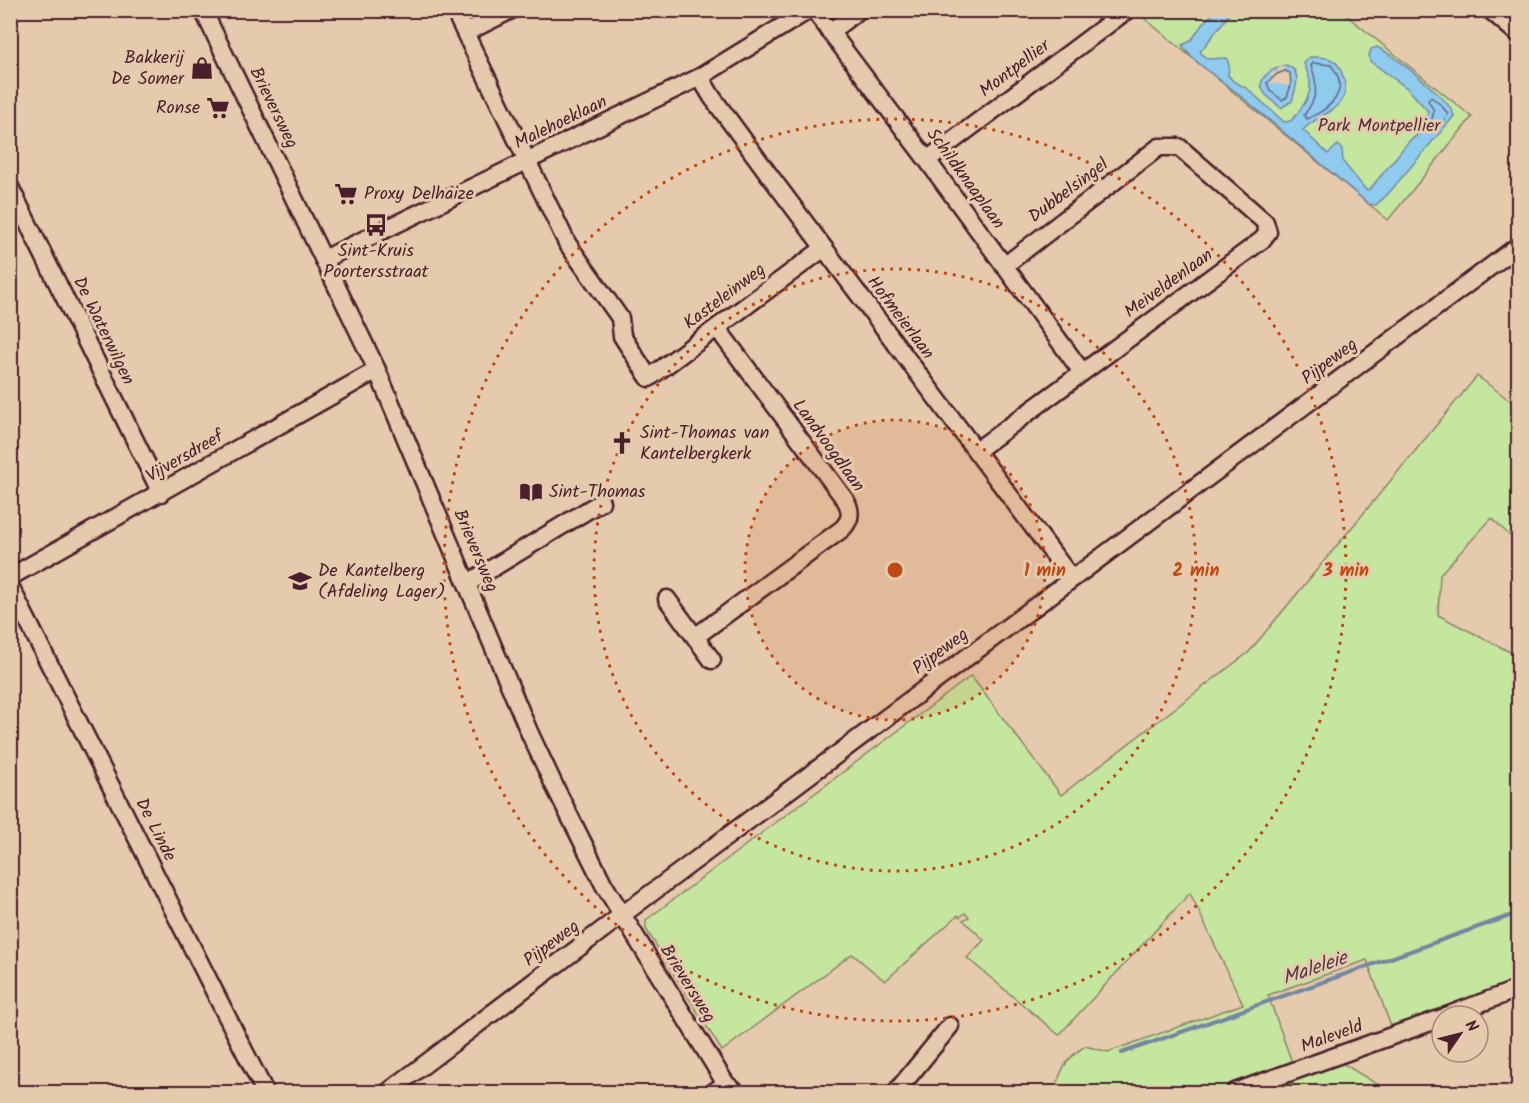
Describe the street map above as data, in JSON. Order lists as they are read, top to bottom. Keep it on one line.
{"streets":{"street":["Montpellier","Brieversweg","Malehoeklaan","Schildknaaplaan","Dubbelsingel","Meiveldenlaan","Kasteleinweg","Hofmeierlaan","De Waterwilgen","Pijpeweg","Landvoogdlaan","Vijversdreef","De Linde","Maleveld"]},"crossings":[["Montpellier","Schildknaaplaan"],["Brieversweg","Malehoeklaan"],["Brieversweg","Pijpeweg"],["Brieversweg","Vijversdreef"],["Malehoeklaan","Kasteleinweg"],["Malehoeklaan","Hofmeierlaan"],["Schildknaaplaan","Dubbelsingel"],["Schildknaaplaan","Meiveldenlaan"],["Dubbelsingel","Meiveldenlaan"],["Meiveldenlaan","Hofmeierlaan"],["Kasteleinweg","Hofmeierlaan"],["Kasteleinweg","Landvoogdlaan"],["Hofmeierlaan","Pijpeweg"],["De Waterwilgen","Vijversdreef"]],"water":["Maleleie"],"parks":["Park Montpellier"],"places":{"shop":["Bakkerij De Somer"],"supermarket":["Ronse","Proxy Delhaize"],"bus stop":["Sint-Kruis Poortersstraat"],"church":["Sint-Thomas van Kantelbergkerk"],"library":["Sint-Thomas"],"school or university":["De Kantelberg (Afdeling Lager)"]},"north":"top right","rings":["1 min","2 min","3 min"]}
